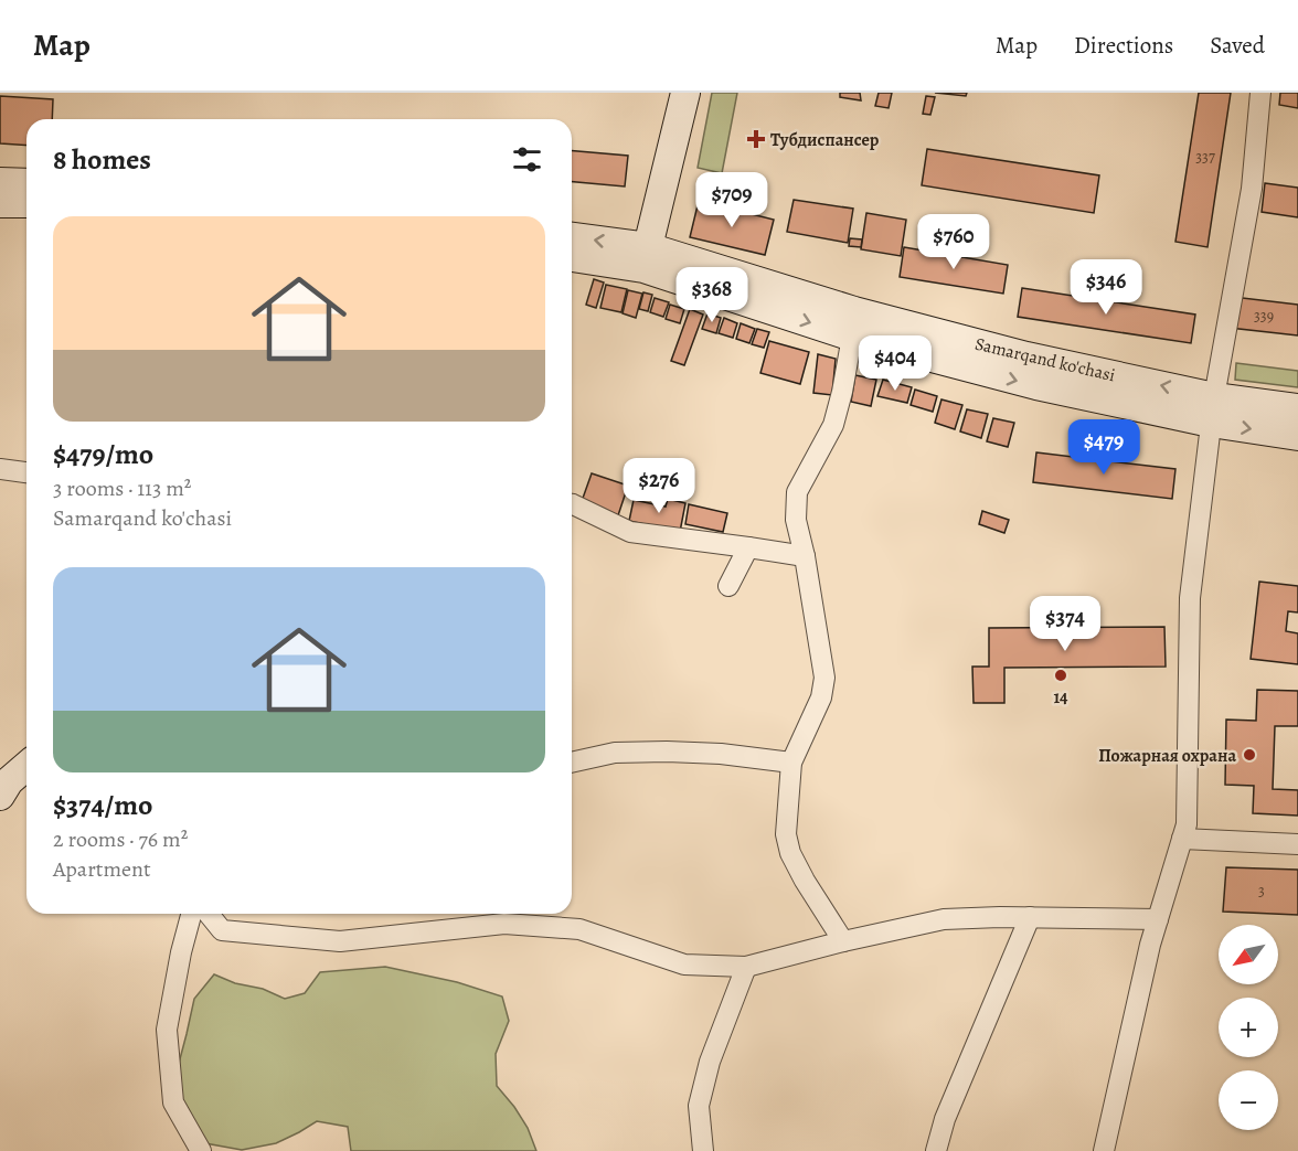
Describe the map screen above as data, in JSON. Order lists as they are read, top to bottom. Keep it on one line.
{"streets":{"main road":["Samarqand ko'chasi"]},"places":{"health":["Тубдиспансер"],"other":["14","Пожарная охрана"]},"house_numbers":["337","339","3"],"north":"bottom left","page":{"header":"Map","nav":["Map","Directions","Saved"],"heading":"8 homes","price":["$709","$760","$346","$368","$404","$479","$276","$374"],"list":[{"name":"$479/mo","note":"3 rooms · 113 m² · Samarqand ko'chasi"},{"name":"$374/mo","note":"2 rooms · 76 m² · Apartment"}],"map_buttons":["+","−"]}}
